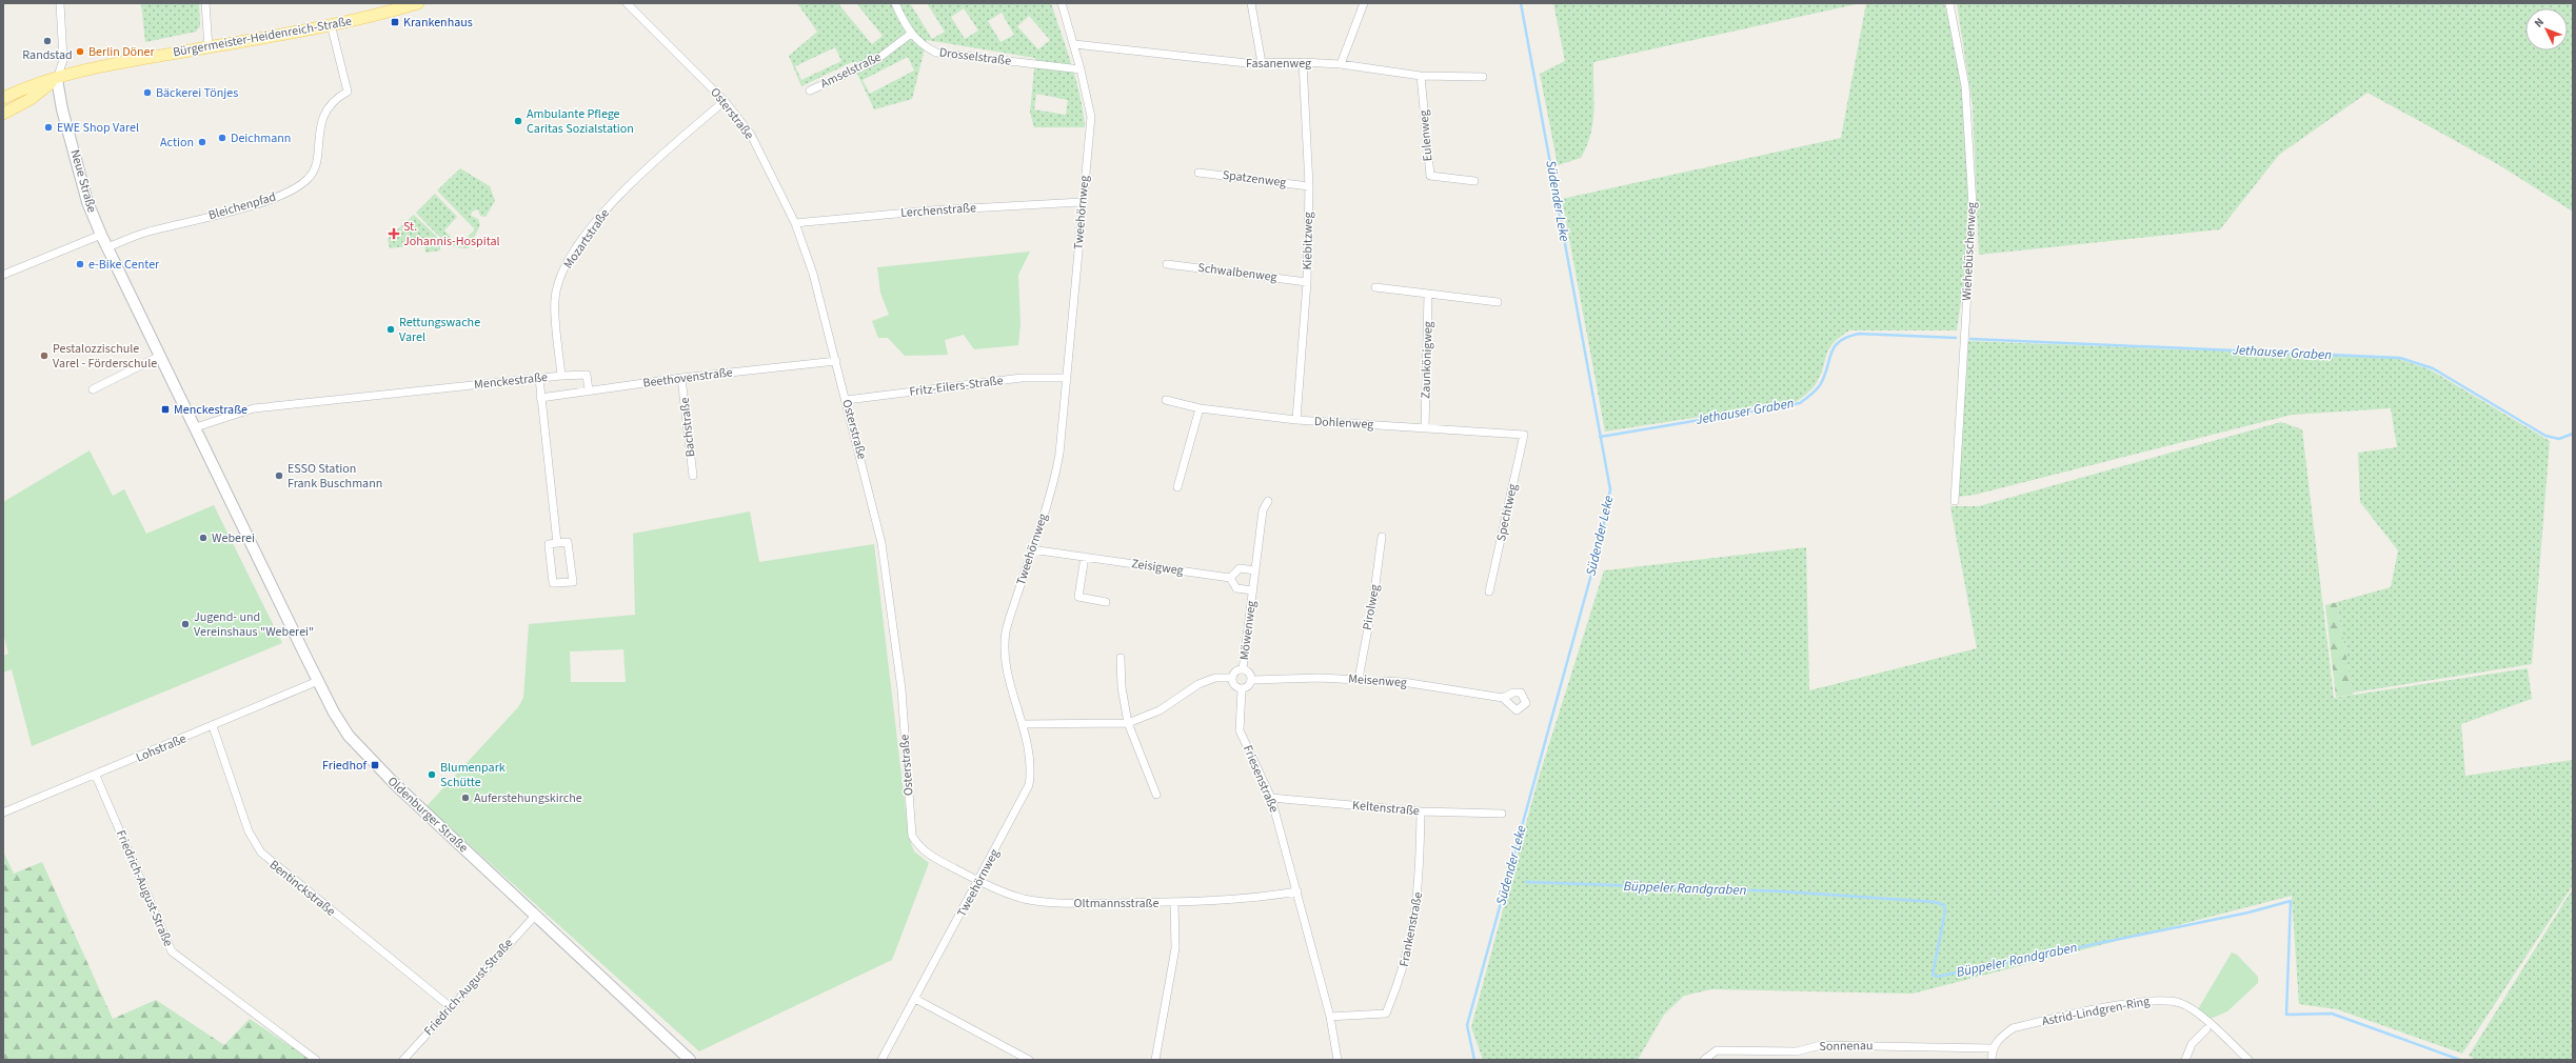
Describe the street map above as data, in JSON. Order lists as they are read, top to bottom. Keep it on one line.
{"streets":{"main road":["Bürgermeister-Heidenreich-Straße","Neue Straße","Oldenburger Straße"],"street":["Drosselstraße","Fasanenweg","Amselstraße","Osterstraße","Eulenweg","Spatzenweg","Bleichenpfad","Lerchenstraße","Tweehörnweg","Mozartstraße","Kiebitzweg","Wiehebüschenweg","Schwalbenweg","Zaunkönigweg","Beethovenstraße","Menckestraße","Fritz-Eilers-Straße","Dohlenweg","Bachstraße","Spechtweg","Zeisigweg","Pirolweg","Möwenweg","Meisenweg","Lohstraße","Friesenstraße","Keltenstraße","Friedrich-August-Straße","Bentinckstraße","Oltmannsstraße","Frankenstraße","Astrid-Lindgren-Ring","Sonnenau"]},"crossings":[["Bürgermeister-Heidenreich-Straße","Neue Straße"],["Bürgermeister-Heidenreich-Straße","Bleichenpfad"],["Drosselstraße","Amselstraße"],["Drosselstraße","Tweehörnweg"],["Fasanenweg","Eulenweg"],["Fasanenweg","Tweehörnweg"],["Fasanenweg","Kiebitzweg"],["Osterstraße","Lerchenstraße"],["Osterstraße","Tweehörnweg"],["Osterstraße","Mozartstraße"],["Osterstraße","Beethovenstraße"],["Osterstraße","Fritz-Eilers-Straße"],["Osterstraße","Oltmannsstraße"],["Spatzenweg","Kiebitzweg"],["Neue Straße","Oldenburger Straße"],["Bleichenpfad","Oldenburger Straße"],["Lerchenstraße","Tweehörnweg"],["Tweehörnweg","Fritz-Eilers-Straße"],["Tweehörnweg","Zeisigweg"],["Tweehörnweg","Oltmannsstraße"],["Mozartstraße","Menckestraße"],["Kiebitzweg","Schwalbenweg"],["Kiebitzweg","Dohlenweg"],["Zaunkönigweg","Dohlenweg"],["Beethovenstraße","Menckestraße"],["Beethovenstraße","Bachstraße"],["Menckestraße","Oldenburger Straße"],["Dohlenweg","Spechtweg"],["Zeisigweg","Möwenweg"],["Pirolweg","Meisenweg"],["Möwenweg","Meisenweg"],["Möwenweg","Friesenstraße"],["Meisenweg","Friesenstraße"],["Lohstraße","Oldenburger Straße"],["Lohstraße","Friedrich-August-Straße"],["Lohstraße","Bentinckstraße"],["Friesenstraße","Keltenstraße"],["Friesenstraße","Frankenstraße"],["Keltenstraße","Frankenstraße"],["Oldenburger Straße","Friedrich-August-Straße"],["Friedrich-August-Straße","Bentinckstraße"],["Astrid-Lindgren-Ring","Sonnenau"]],"water":["Südender Leke","Jethauser Graben","Büppeler Randgraben"],"places":{"transit":["Krankenhaus","Menckestraße","Friedhof"],"other":["Randstad","Berlin Döner","Bäckerei Tönjes","Ambulante Pflege Caritas Sozialstation","EWE Shop Varel","Deichmann","Action","e-Bike Center","Rettungswache Varel","Pestalozzischule Varel - Förderschule","ESSO Station Frank Buschmann","Weberei","Jugend- und Vereinshaus \"Weberei\"","Blumenpark Schütte","Auferstehungskirche"],"health":["St. Johannis-Hospital"]},"north":"top left"}
